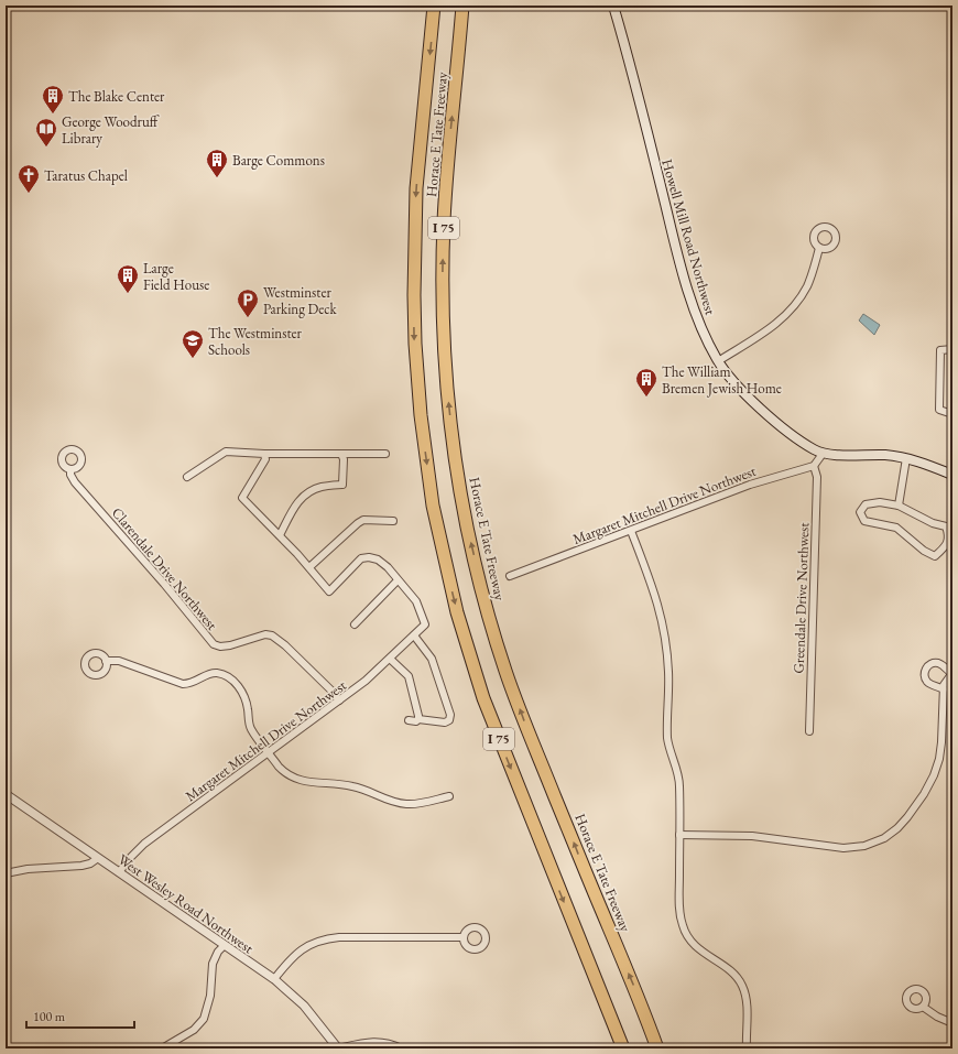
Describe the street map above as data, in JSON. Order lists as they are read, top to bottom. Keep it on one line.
{"streets":{"highway":["Horace E Tate Freeway","I 75"],"main road":["Howell Mill Road Northwest"],"street":["Margaret Mitchell Drive Northwest","Clarendale Drive Northwest","Greendale Drive Northwest","West Wesley Road Northwest"]},"crossings":[["Margaret Mitchell Drive Northwest","Clarendale Drive Northwest"],["Margaret Mitchell Drive Northwest","Greendale Drive Northwest"],["Margaret Mitchell Drive Northwest","West Wesley Road Northwest"]],"places":{"building":["The Blake Center","Barge Commons","Large Field House","The William Bremen Jewish Home"],"library":["George Woodruff Library"],"church":["Taratus Chapel"],"parking":["Westminster Parking Deck"],"school or university":["The Westminster Schools"]},"scale_bar":"100 m"}
